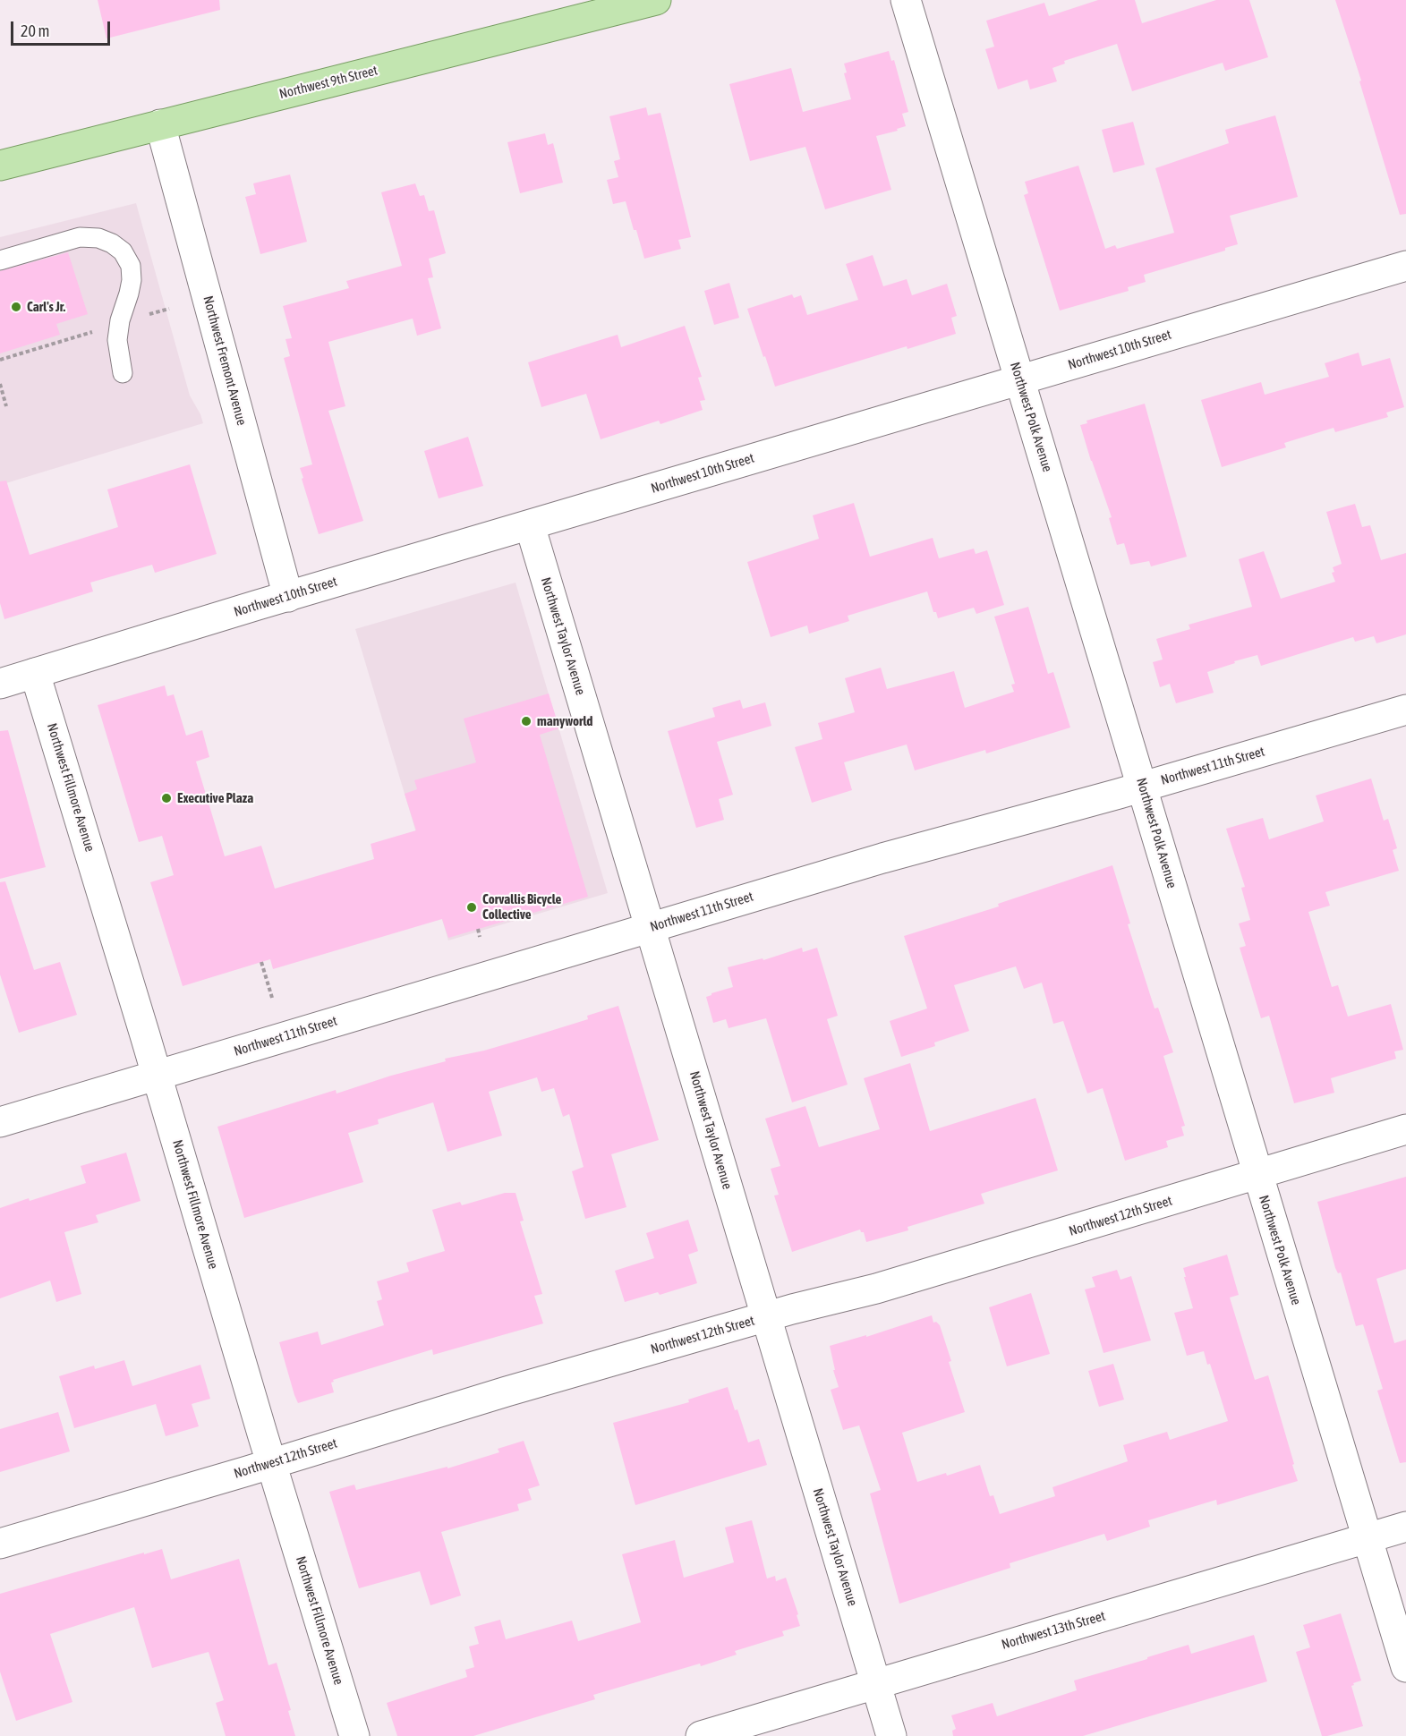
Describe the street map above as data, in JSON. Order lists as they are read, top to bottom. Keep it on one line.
{"streets":{"main road":["Northwest 9th Street"],"street":["Northwest 10th Street","Northwest Fremont Avenue","Northwest Polk Avenue","Northwest Taylor Avenue","Northwest 11th Street","Northwest Fillmore Avenue","Northwest 12th Street","Northwest 13th Street"]},"crossings":[["Northwest 9th Street","Northwest Fremont Avenue"],["Northwest 10th Street","Northwest Fremont Avenue"],["Northwest 10th Street","Northwest Polk Avenue"],["Northwest 10th Street","Northwest Taylor Avenue"],["Northwest 10th Street","Northwest Fillmore Avenue"],["Northwest Polk Avenue","Northwest 11th Street"],["Northwest Polk Avenue","Northwest 12th Street"],["Northwest Polk Avenue","Northwest 13th Street"],["Northwest Taylor Avenue","Northwest 11th Street"],["Northwest Taylor Avenue","Northwest 12th Street"],["Northwest Taylor Avenue","Northwest 13th Street"],["Northwest 11th Street","Northwest Fillmore Avenue"],["Northwest Fillmore Avenue","Northwest 12th Street"]],"places":["Carl's Jr.","manyworld","Executive Plaza","Corvallis Bicycle Collective"],"scale_bar":"20 m"}
